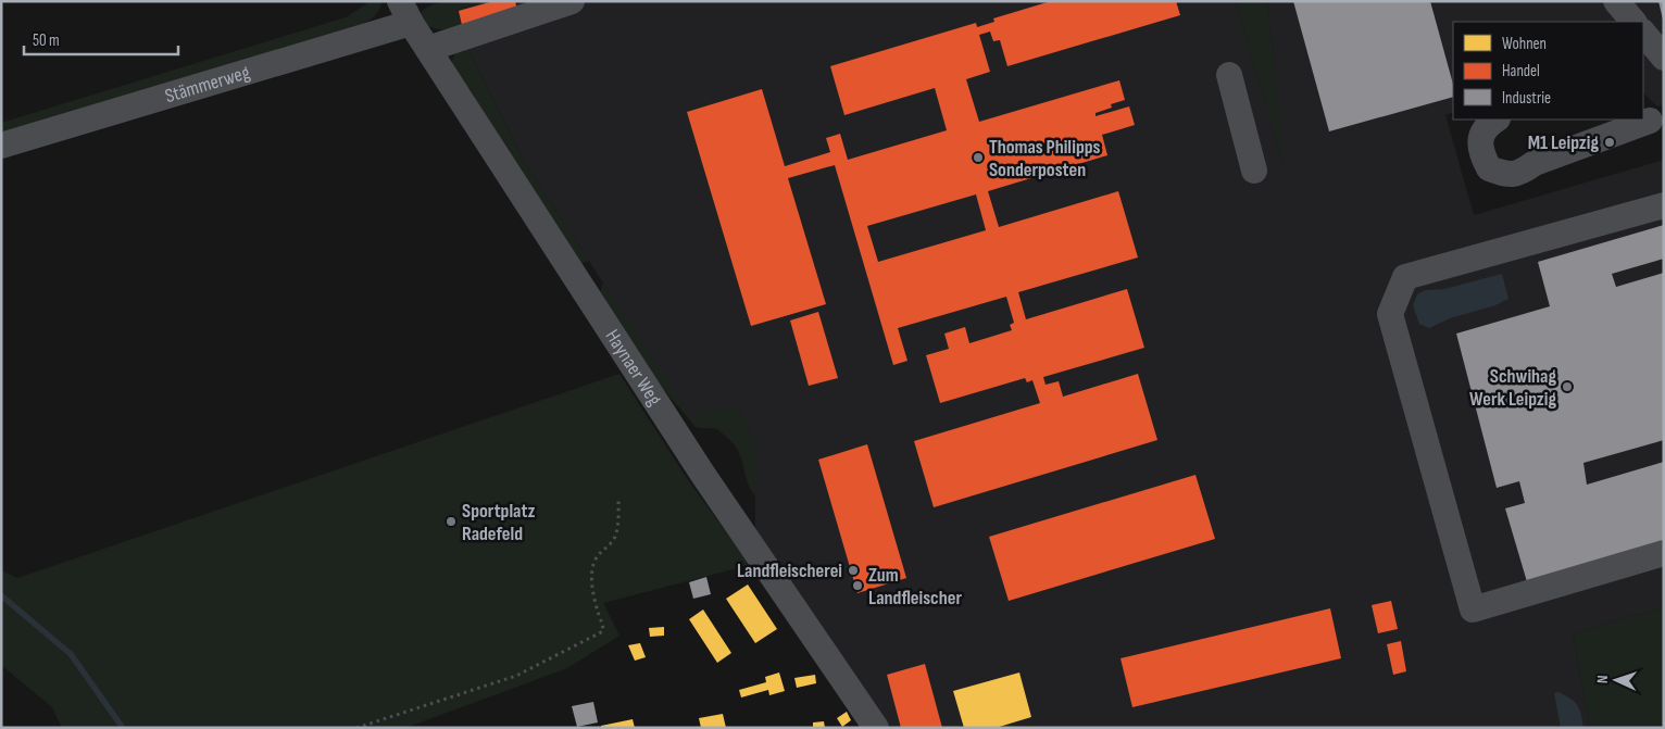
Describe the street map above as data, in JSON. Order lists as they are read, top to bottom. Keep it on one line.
{"streets":{"street":["Stämmerweg","Haynaer Weg"]},"crossings":[["Stämmerweg","Haynaer Weg"]],"places":["M1 Leipzig","Thomas Philipps Sonderposten","Schwihag Werk Leipzig","Sportplatz Radefeld","Landfleischerei","Zum Landfleischer"],"legend":["Wohnen","Handel","Industrie"],"scale_bar":"50 m","north":"left"}
